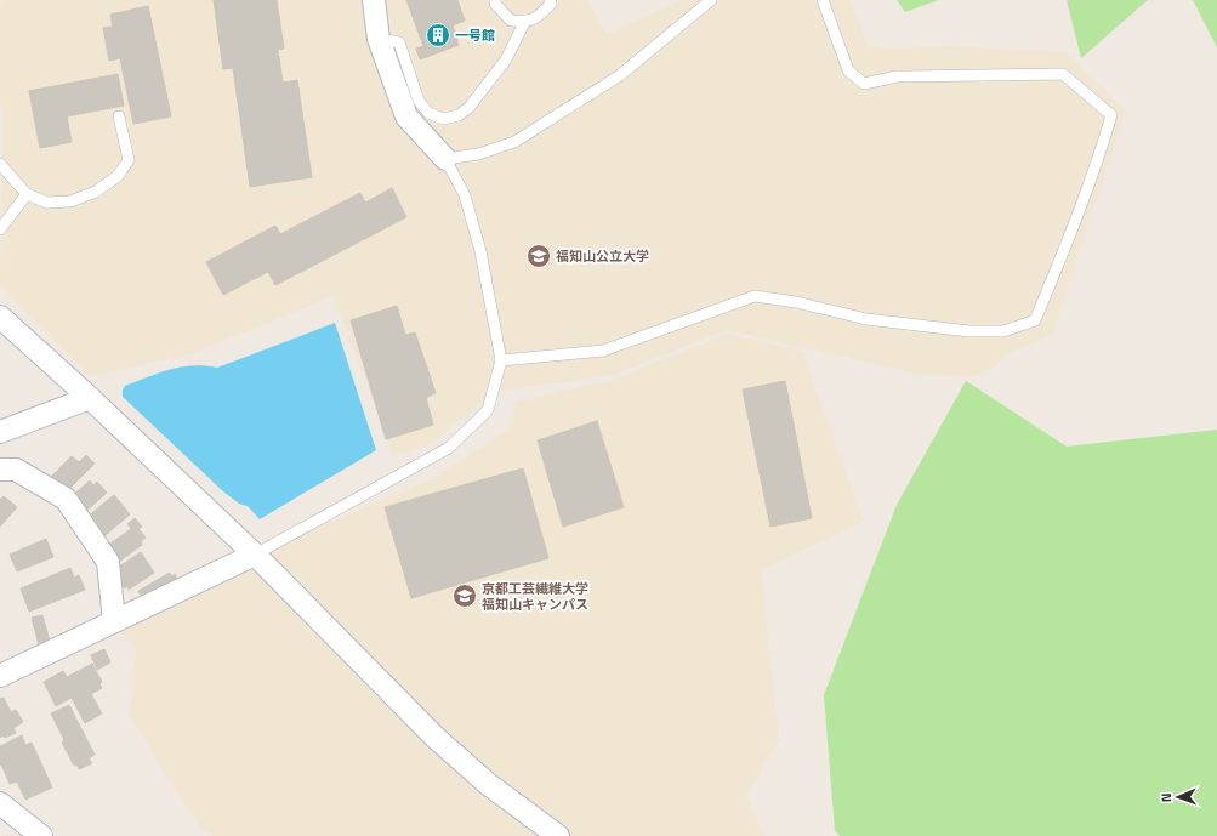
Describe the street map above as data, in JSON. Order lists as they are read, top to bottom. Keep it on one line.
{"places":{"building":["一号館"],"school or university":["福知山公立大学","京都工芸繊維大学 福知山キャンパス"]},"north":"left"}
